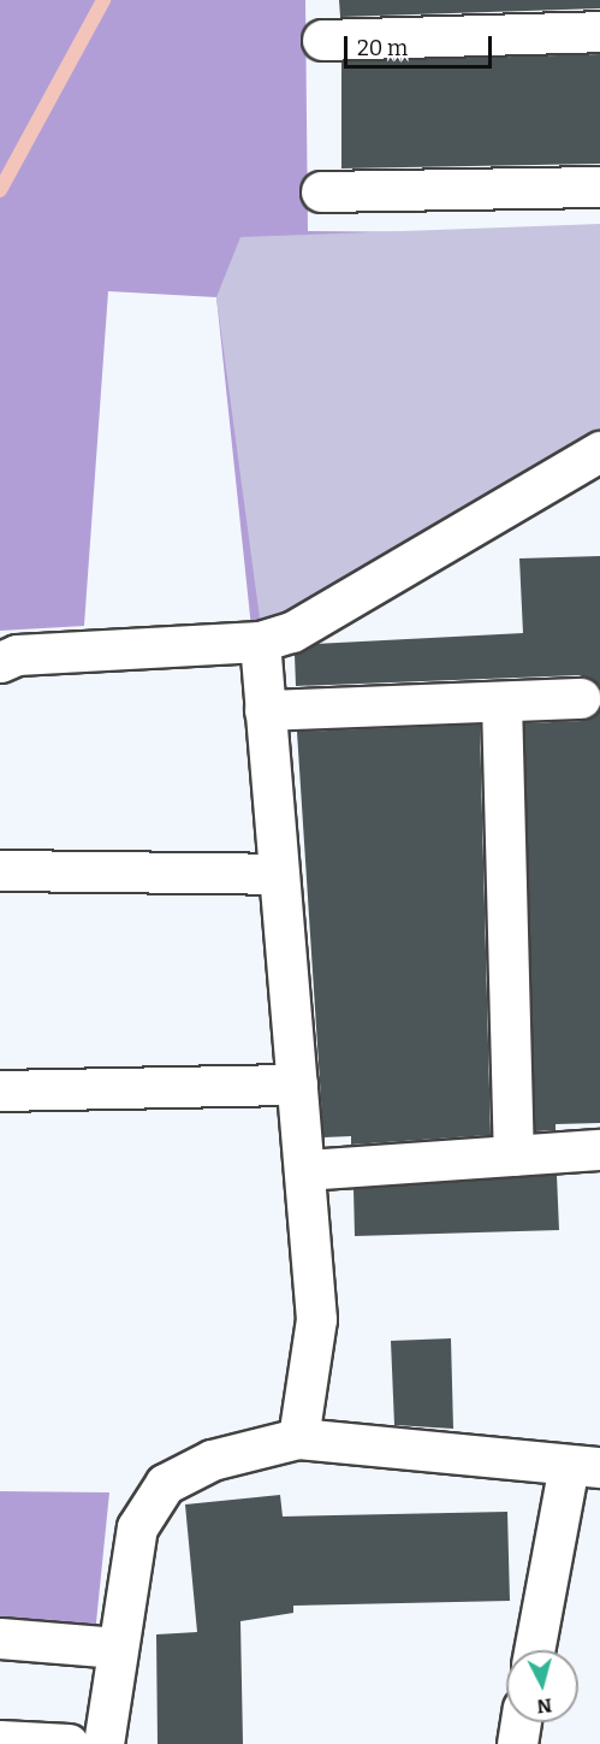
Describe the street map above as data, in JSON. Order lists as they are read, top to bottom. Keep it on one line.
{"scale_bar":"20 m","north":"bottom"}
